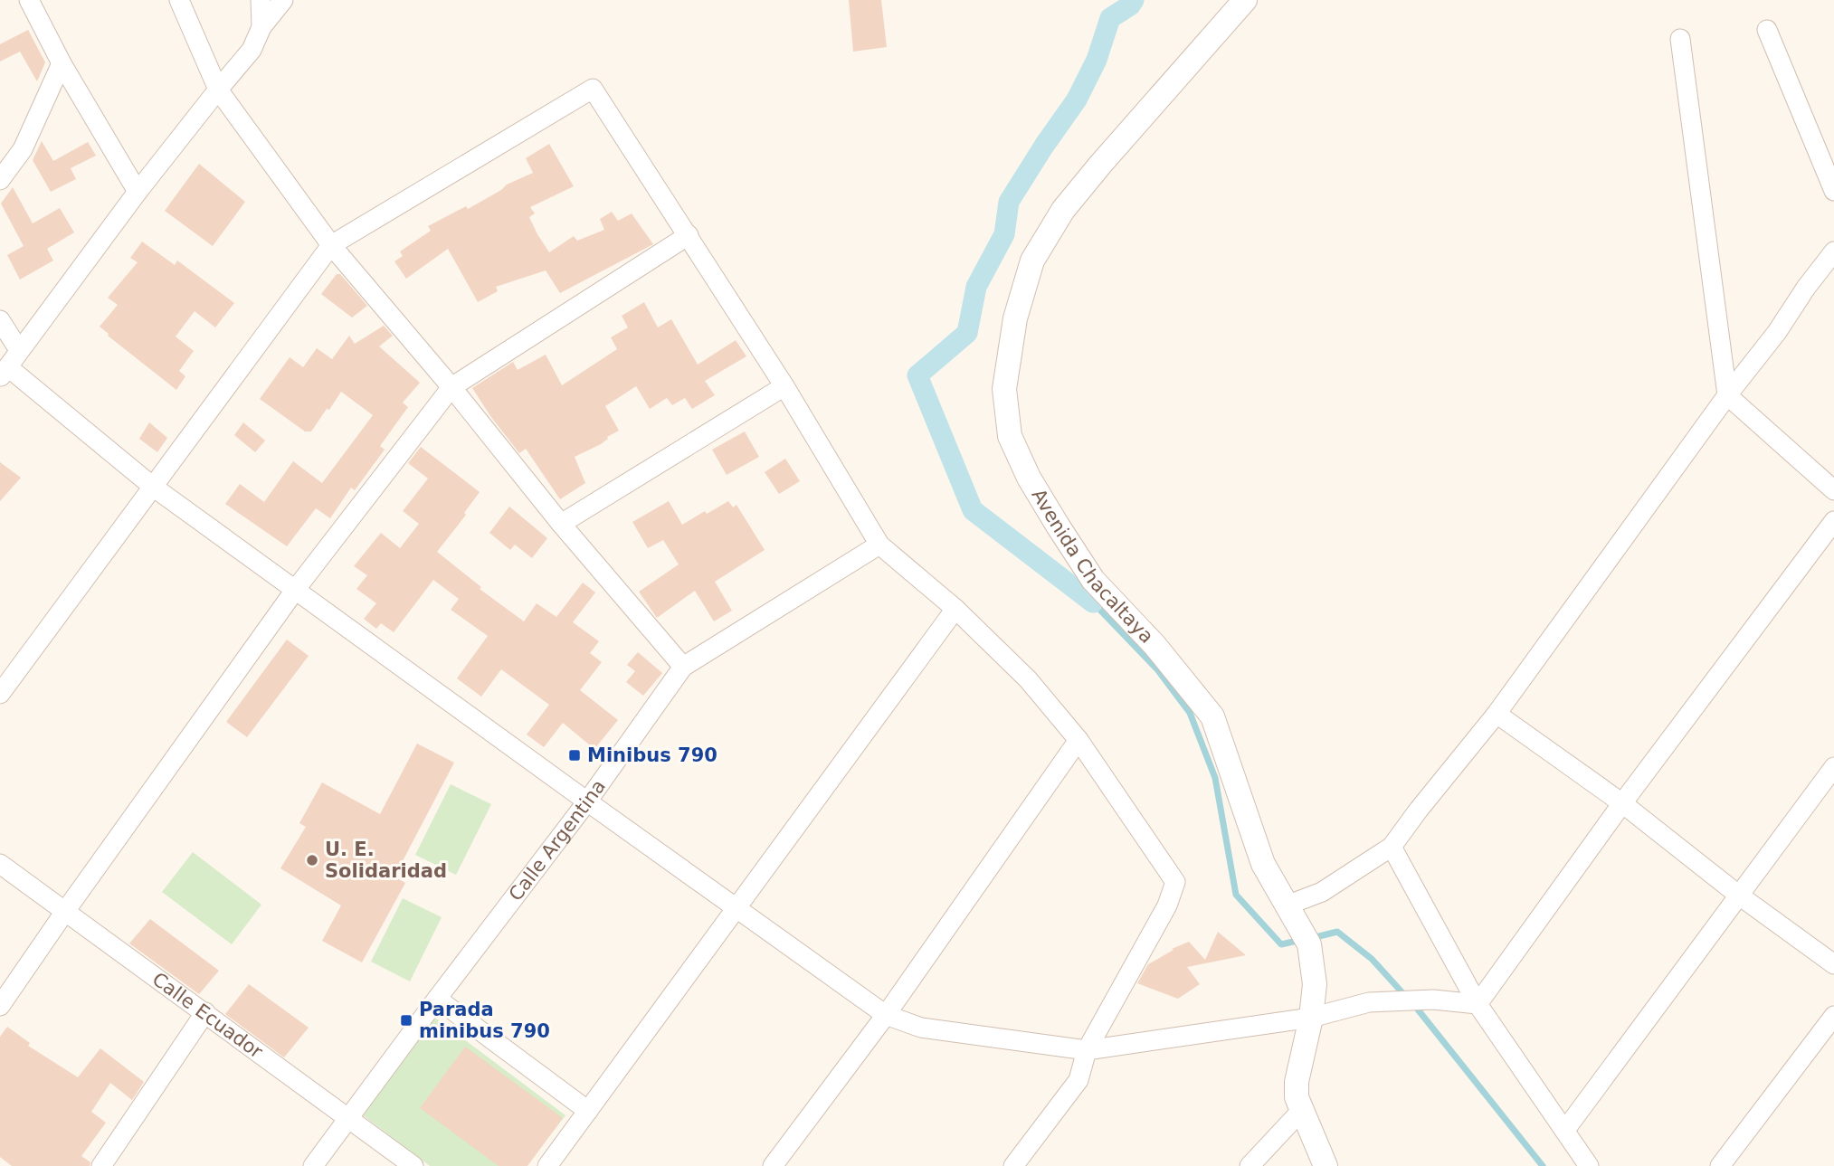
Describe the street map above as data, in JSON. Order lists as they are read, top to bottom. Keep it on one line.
{"streets":{"street":["Avenida Chacaltaya","Calle Argentina","Calle Ecuador"]},"crossings":[["Calle Argentina","Calle Ecuador"]],"places":{"transit":["Minibus 790","Parada minibus 790"],"other":["U. E. Solidaridad"]}}
